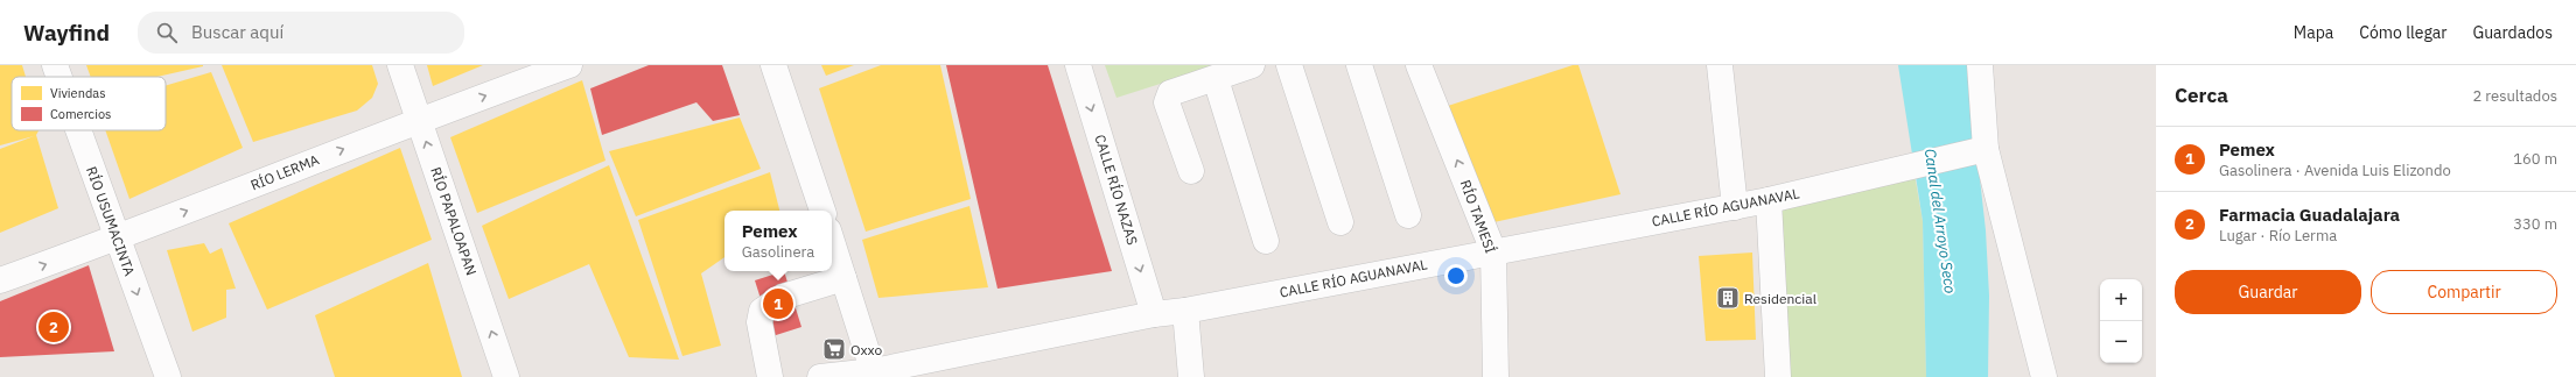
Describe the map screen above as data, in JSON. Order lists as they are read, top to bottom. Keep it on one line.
{"streets":{"street":["RÍO LERMA","CALLE RÍO NAZAS","CALLE RÍO AGUANAVAL","RÍO TAMESÍ","RÍO USUMACINTA","RÍO PAPALOAPAN"]},"crossings":[["RÍO LERMA","RÍO USUMACINTA"],["RÍO LERMA","RÍO PAPALOAPAN"],["CALLE RÍO NAZAS","CALLE RÍO AGUANAVAL"],["CALLE RÍO AGUANAVAL","RÍO TAMESÍ"]],"one_way":["RÍO LERMA","RÍO USUMACINTA","RÍO PAPALOAPAN"],"water":["Canal del Arroyo Seco"],"places":{"building":["Residencial"],"supermarket":["Oxxo"]},"legend":["Viviendas","Comercios"],"page":{"header":"Wayfind","search":"Buscar aquí","nav":["Mapa","Cómo llegar","Guardados"],"heading":["Cerca","2 resultados"],"list":[{"mark":"1","name":"Pemex","note":"Gasolinera · Avenida Luis Elizondo","value":"160 m"},{"mark":"2","name":"Farmacia Guadalajara","note":"Lugar · Río Lerma","value":"330 m"}],"popup":["Pemex","Gasolinera"],"buttons":["Guardar","Compartir"],"map_buttons":["+","−"],"pins":["1","2"]}}
